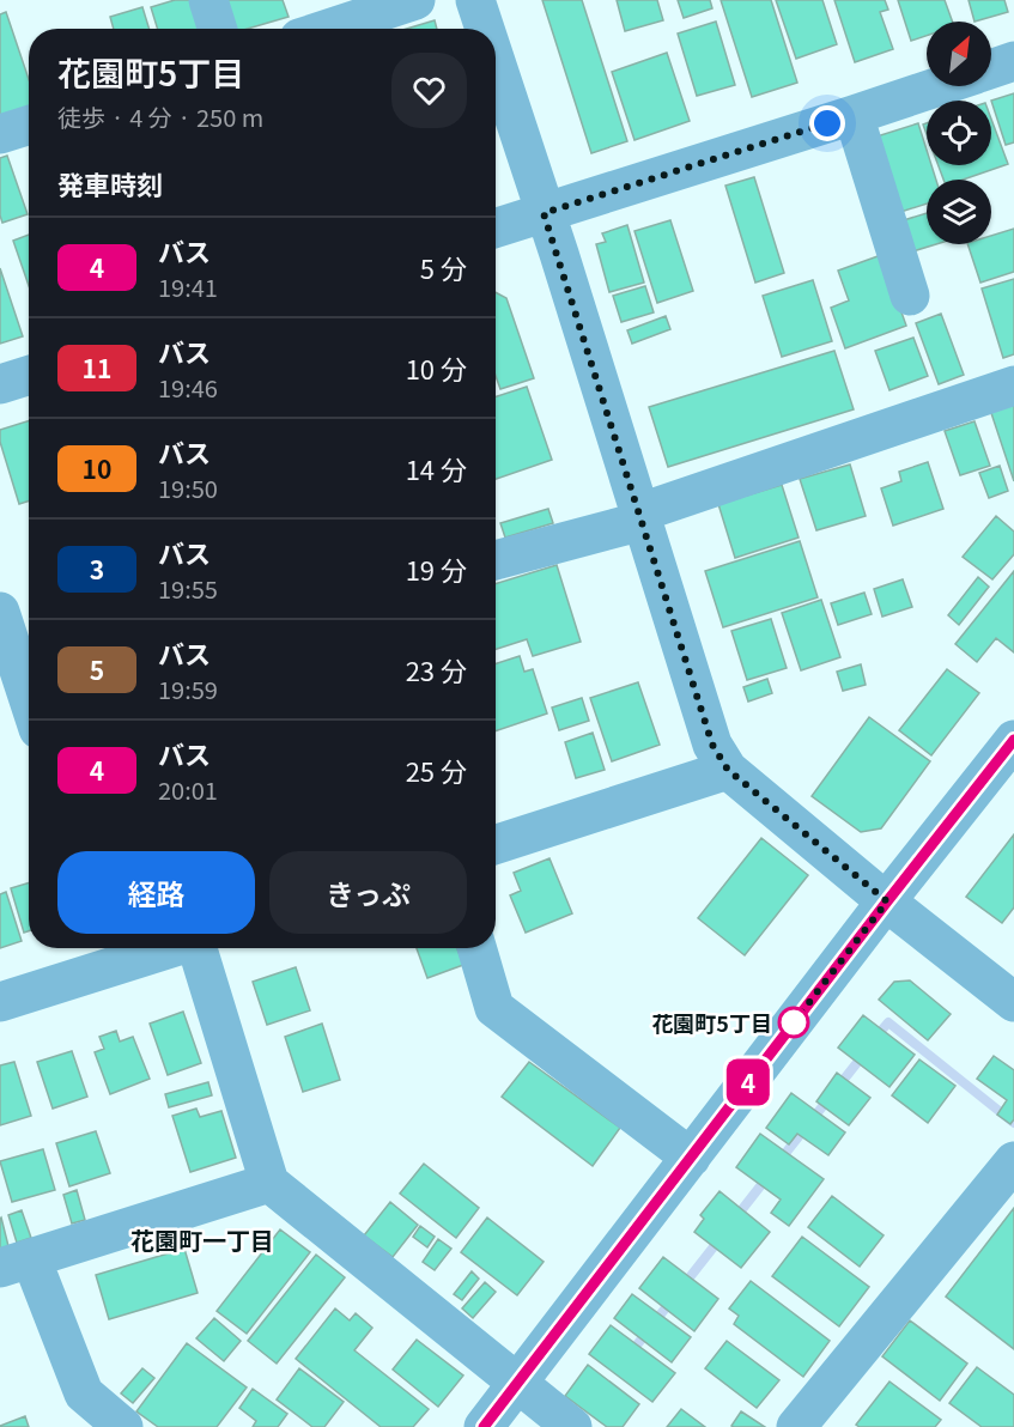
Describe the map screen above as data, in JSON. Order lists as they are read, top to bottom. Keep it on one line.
{"districts":["花園町一丁目"],"places":["花園町5丁目"],"lines":["bus line 4"],"north":"top right","page":{"on_map":"4","heading":[["花園町5丁目","徒歩 · 4 分 · 250 m"],"発車時刻"],"list":[{"mark":"4","name":"バス","note":"19:41","value":"5 分"},{"mark":"11","name":"バス","note":"19:46","value":"10 分"},{"mark":"10","name":"バス","note":"19:50","value":"14 分"},{"mark":"3","name":"バス","note":"19:55","value":"19 分"},{"mark":"5","name":"バス","note":"19:59","value":"23 分"},{"mark":"4","name":"バス","note":"20:01","value":"25 分"}],"buttons":["経路","きっぷ"]}}
